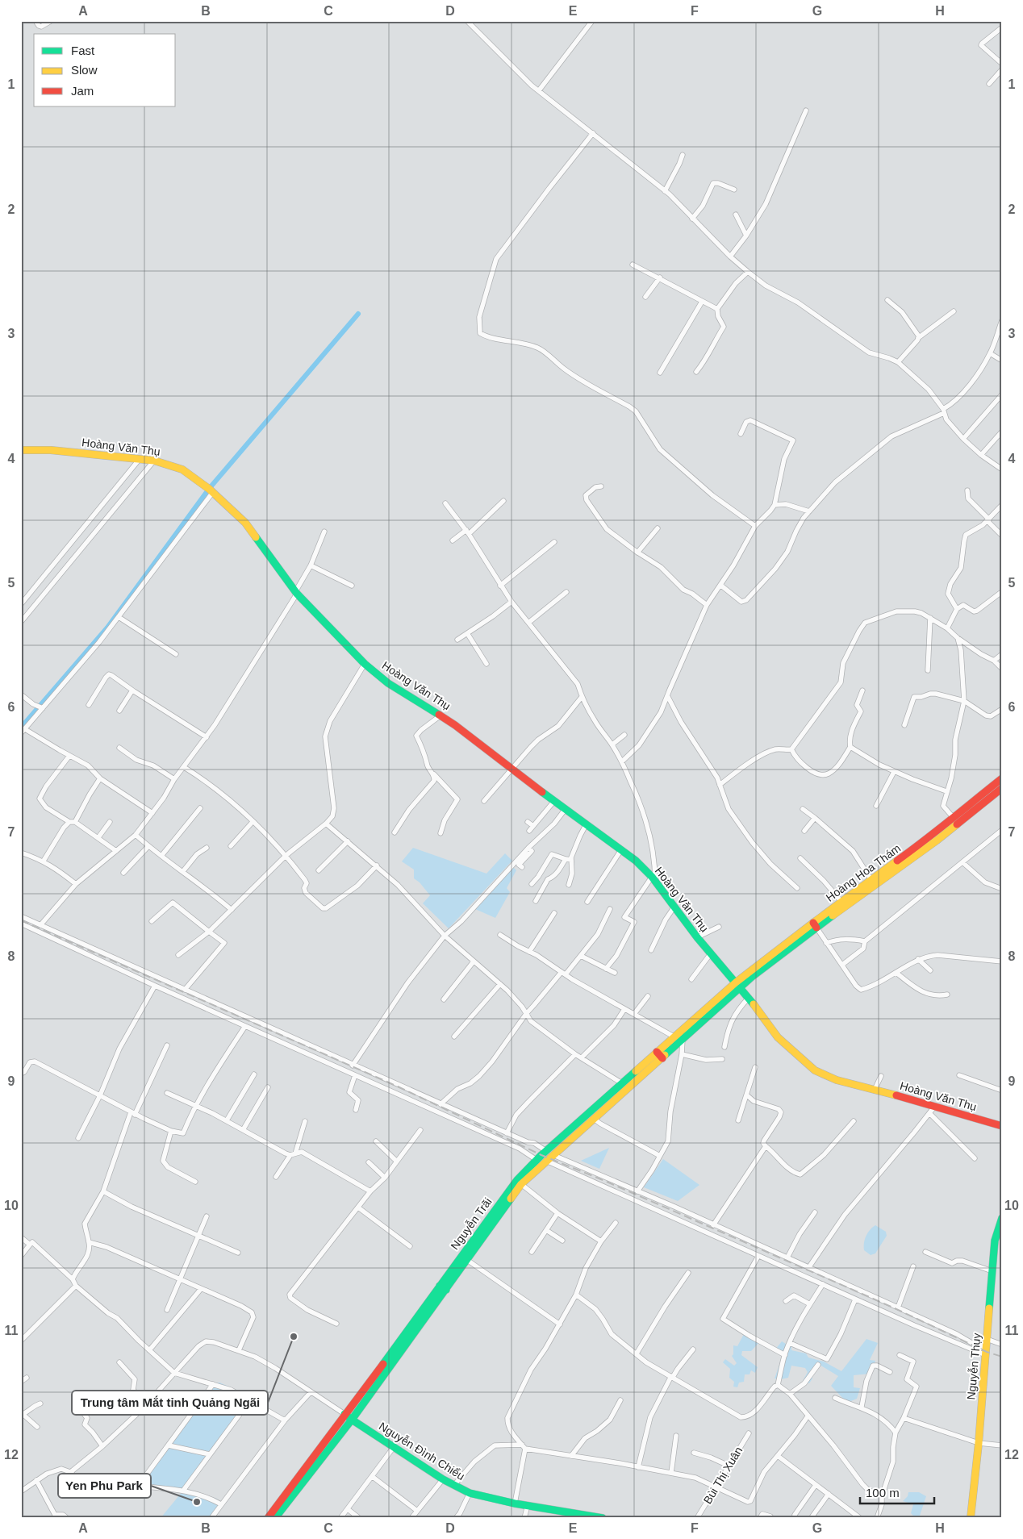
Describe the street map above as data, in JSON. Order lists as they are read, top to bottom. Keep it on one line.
{"streets":{"main road":["Hoàng Văn Thụ","Hoàng Hoa Thám","Nguyễn Trãi","Nguyễn Thụy","Nguyễn Đình Chiểu"],"street":["Bùi Thị Xuân"]},"crossings":[["Hoàng Văn Thụ","Hoàng Hoa Thám"],["Hoàng Văn Thụ","Nguyễn Trãi"],["Hoàng Hoa Thám","Nguyễn Trãi"],["Nguyễn Trãi","Nguyễn Đình Chiểu"]],"places":["Trung tâm Mắt tỉnh Quảng Ngãi","Yen Phu Park"],"legend":["Fast","Slow","Jam"],"scale_bar":"100 m","grid":{"columns":["A","B","C","D","E","F","G","H"],"rows":["1","2","3","4","5","6","7","8","9","10","11","12"]}}
